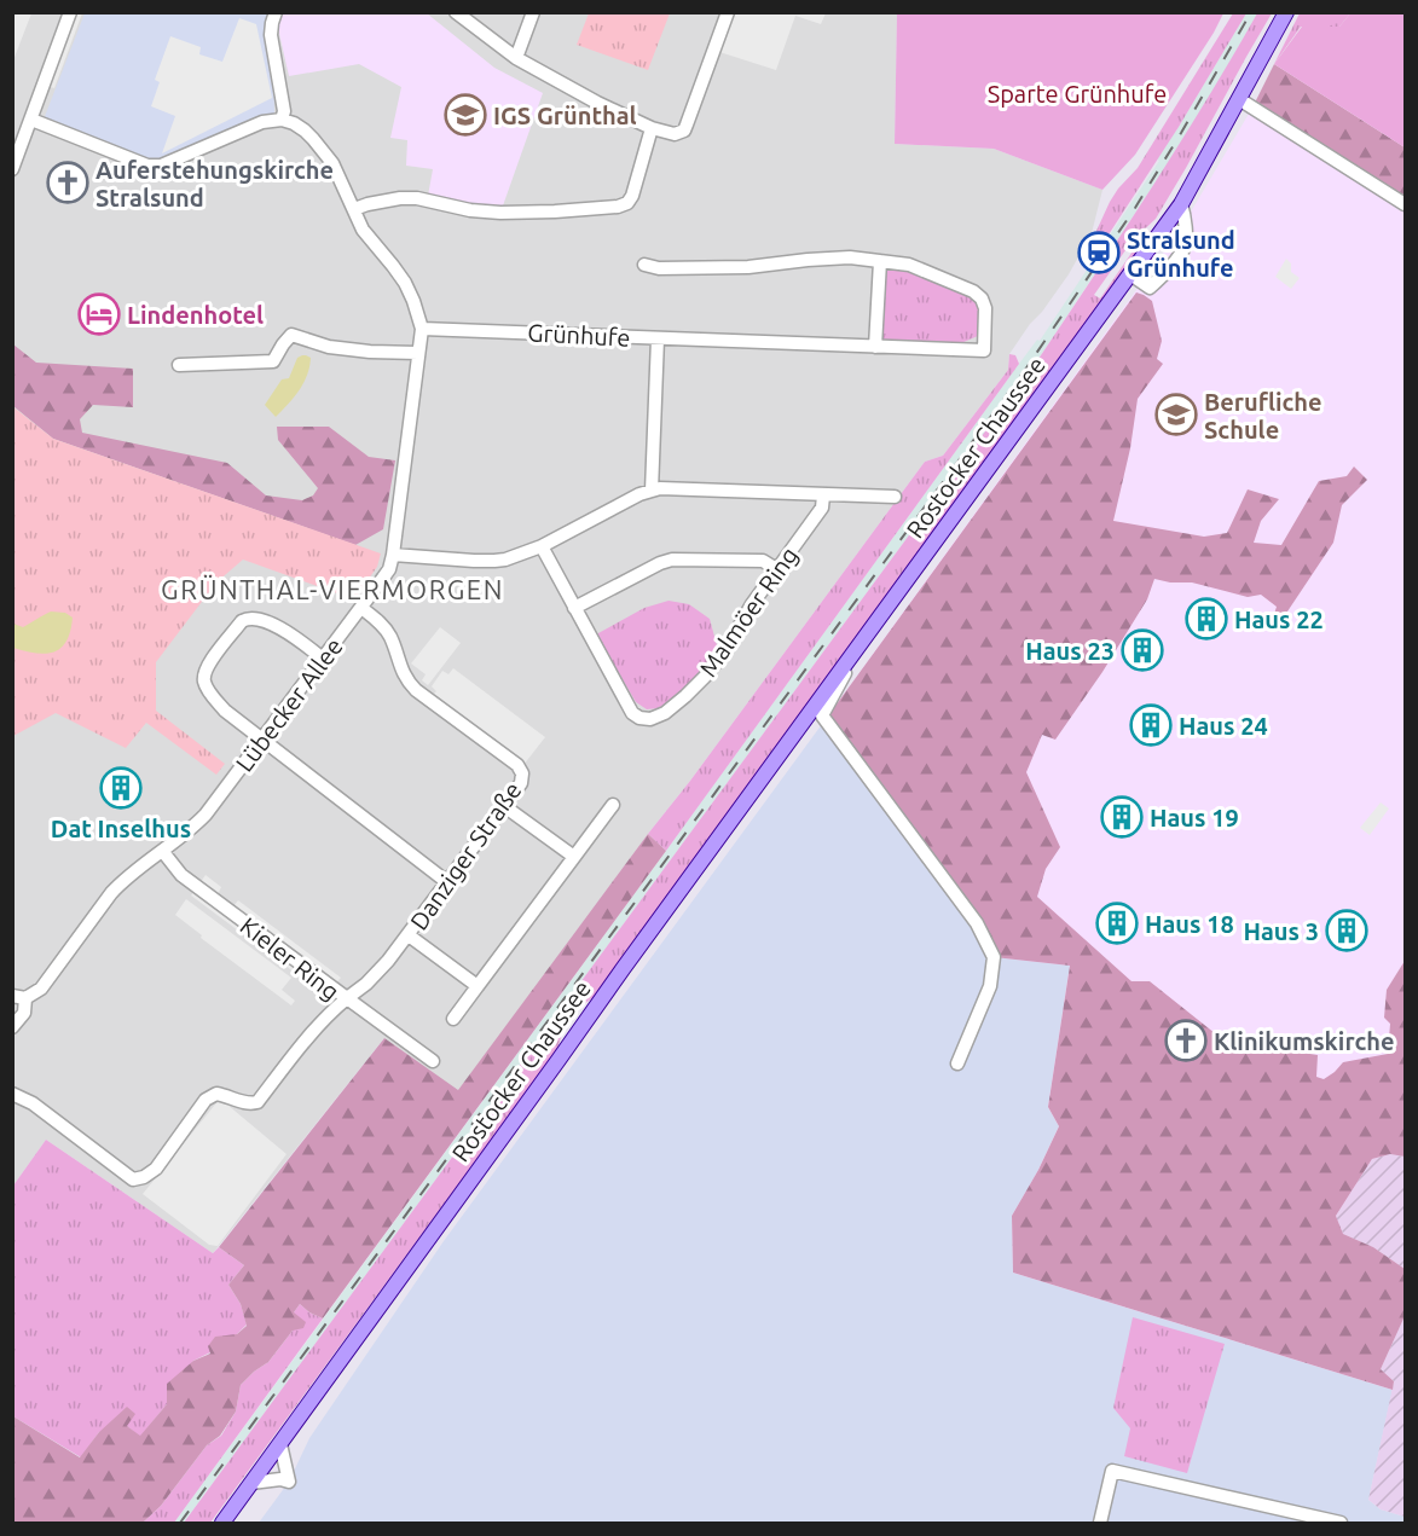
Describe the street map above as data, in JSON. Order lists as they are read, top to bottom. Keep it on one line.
{"streets":{"main road":["Rostocker Chaussee"],"street":["Grünhufe","Malmöer Ring","Lübecker Allee","Danziger Straße","Kieler Ring"]},"crossings":[["Grünhufe","Lübecker Allee"],["Lübecker Allee","Danziger Straße"],["Lübecker Allee","Kieler Ring"],["Danziger Straße","Kieler Ring"]],"districts":["GRÜNTHAL-VIERMORGEN"],"parks":["Sparte Grünhufe"],"places":{"school or university":["IGS Grünthal","Berufliche Schule"],"church":["Auferstehungskirche Stralsund","Klinikumskirche"],"station":["Stralsund Grünhufe"],"hotel":["Lindenhotel"],"building":["Haus 22","Haus 23","Haus 24","Dat Inselhus","Haus 19","Haus 18","Haus 3"]}}
